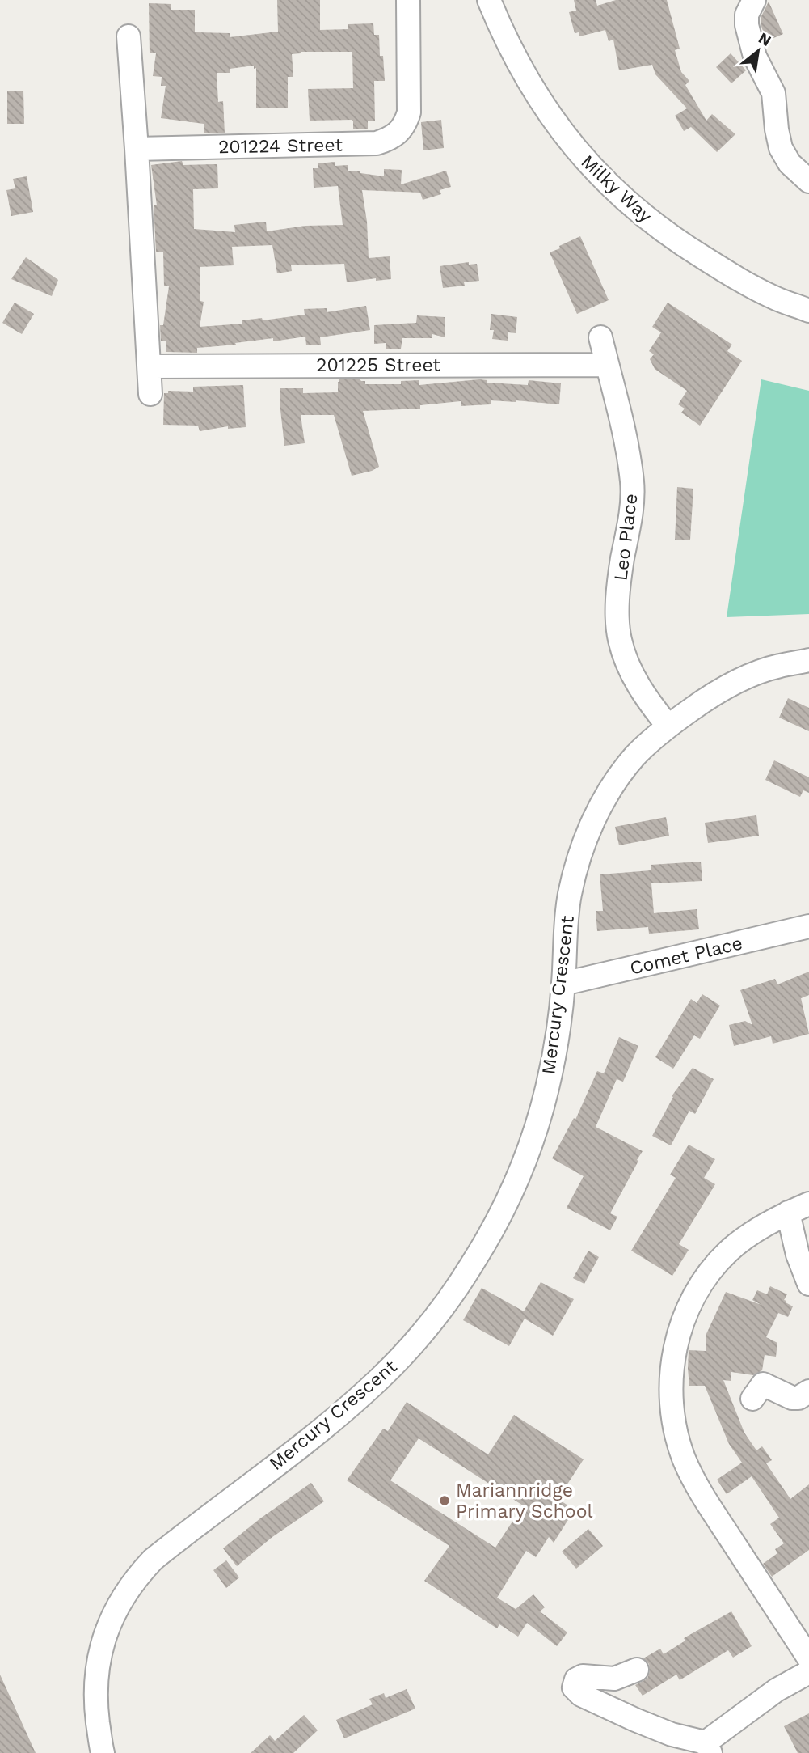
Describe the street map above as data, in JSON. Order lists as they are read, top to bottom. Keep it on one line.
{"streets":{"street":["201224 Street","Milky Way","201225 Street","Leo Place","Comet Place","Mercury Crescent"]},"crossings":[["201225 Street","Leo Place"],["Leo Place","Mercury Crescent"],["Comet Place","Mercury Crescent"]],"places":["Mariannridge Primary School"],"north":"top right"}
